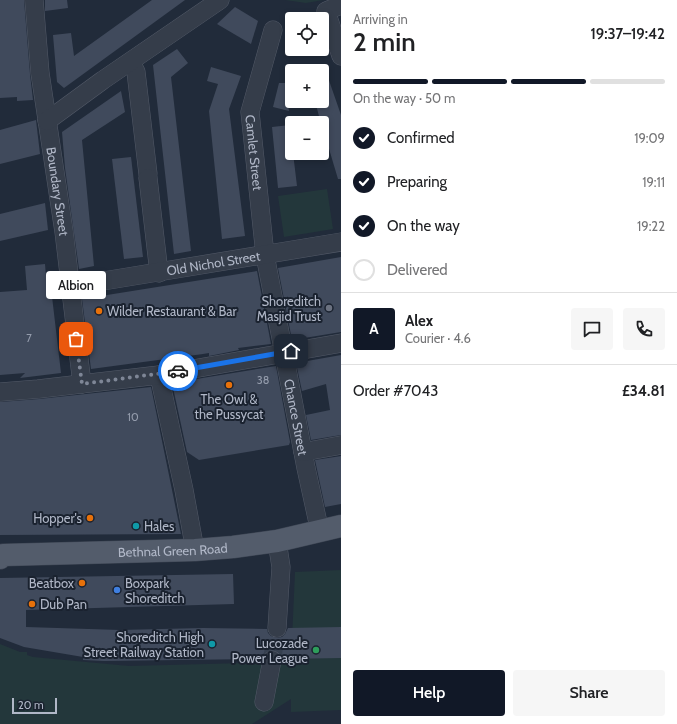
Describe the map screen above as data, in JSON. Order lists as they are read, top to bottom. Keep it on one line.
{"streets":{"main road":["Bethnal Green Road"],"street":["Camlet Street","Boundary Street","Old Nichol Street","Chance Street"]},"crossings":[["Camlet Street","Old Nichol Street"],["Camlet Street","Chance Street"],["Old Nichol Street","Chance Street"],["Chance Street","Bethnal Green Road"]],"places":["Shoreditch Masjid Trust","Wilder Restaurant & Bar","Albion","The Owl & the Pussycat","Hopper's","Hales","Beatbox","Boxpark Shoreditch","Dub Pan","Shoreditch High Street Railway Station","Lucozade Power League"],"house_numbers":["7","38","10"],"scale_bar":"20 m","page":{"heading":["2 min","Arriving in","19:37–19:42"],"panel":["Alex","Courier · 4.6","Order #7043","£34.81"],"map_buttons":["+","−"],"bar":"On the way · 50 m","list":[["Confirmed","19:09"],["Preparing","19:11"],["On the way","19:22"],"Delivered"],"bubble":"Albion","round":"A","buttons":["Help","Share"],"scale":"20 m"}}
